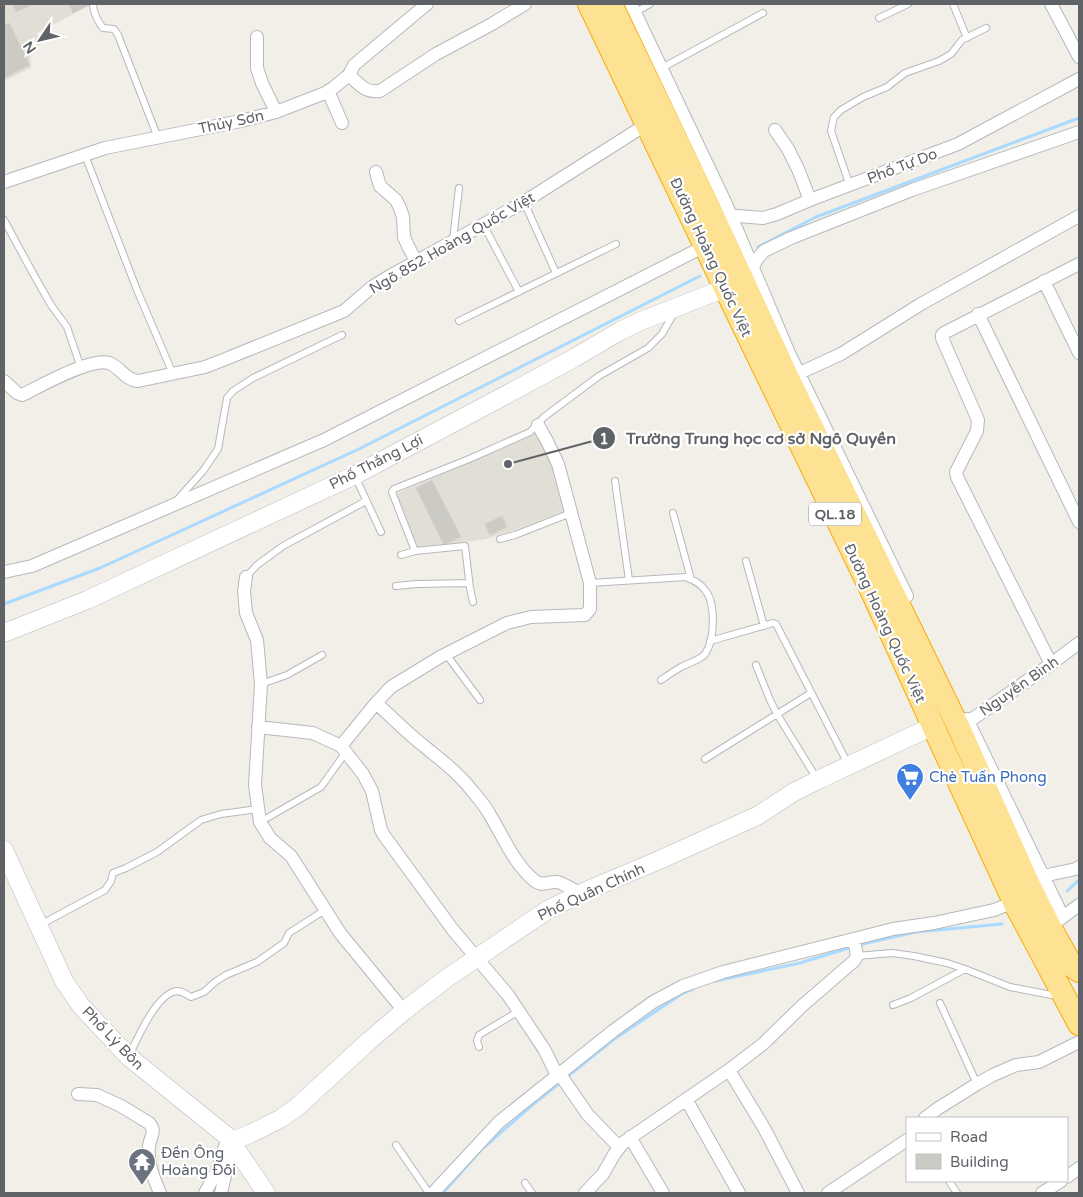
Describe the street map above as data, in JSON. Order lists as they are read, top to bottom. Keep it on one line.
{"streets":{"highway":["Đường Hoàng Quốc Việt","QL.18"],"street":["Thủy Sơn","Phố Tự Do","Ngõ 852 Hoàng Quốc Việt","Phố Thắng Lợi","Nguyễn Bình","Phố Quân Chính","Phố Lý Bôn"]},"crossings":[["Phố Tự Do","Đường Hoàng Quốc Việt"],["Ngõ 852 Hoàng Quốc Việt","Đường Hoàng Quốc Việt"],["Đường Hoàng Quốc Việt","Phố Thắng Lợi"],["Đường Hoàng Quốc Việt","Nguyễn Bình"],["Đường Hoàng Quốc Việt","Phố Quân Chính"],["Phố Quân Chính","Phố Lý Bôn"]],"places":{"other":["Trường Trung học cơ sở Ngô Quyền"],"supermarket":["Chè Tuấn Phong"],"temple":["Đền Ông Hoàng Đôi"]},"legend":["Road","Building"],"north":"bottom left"}
